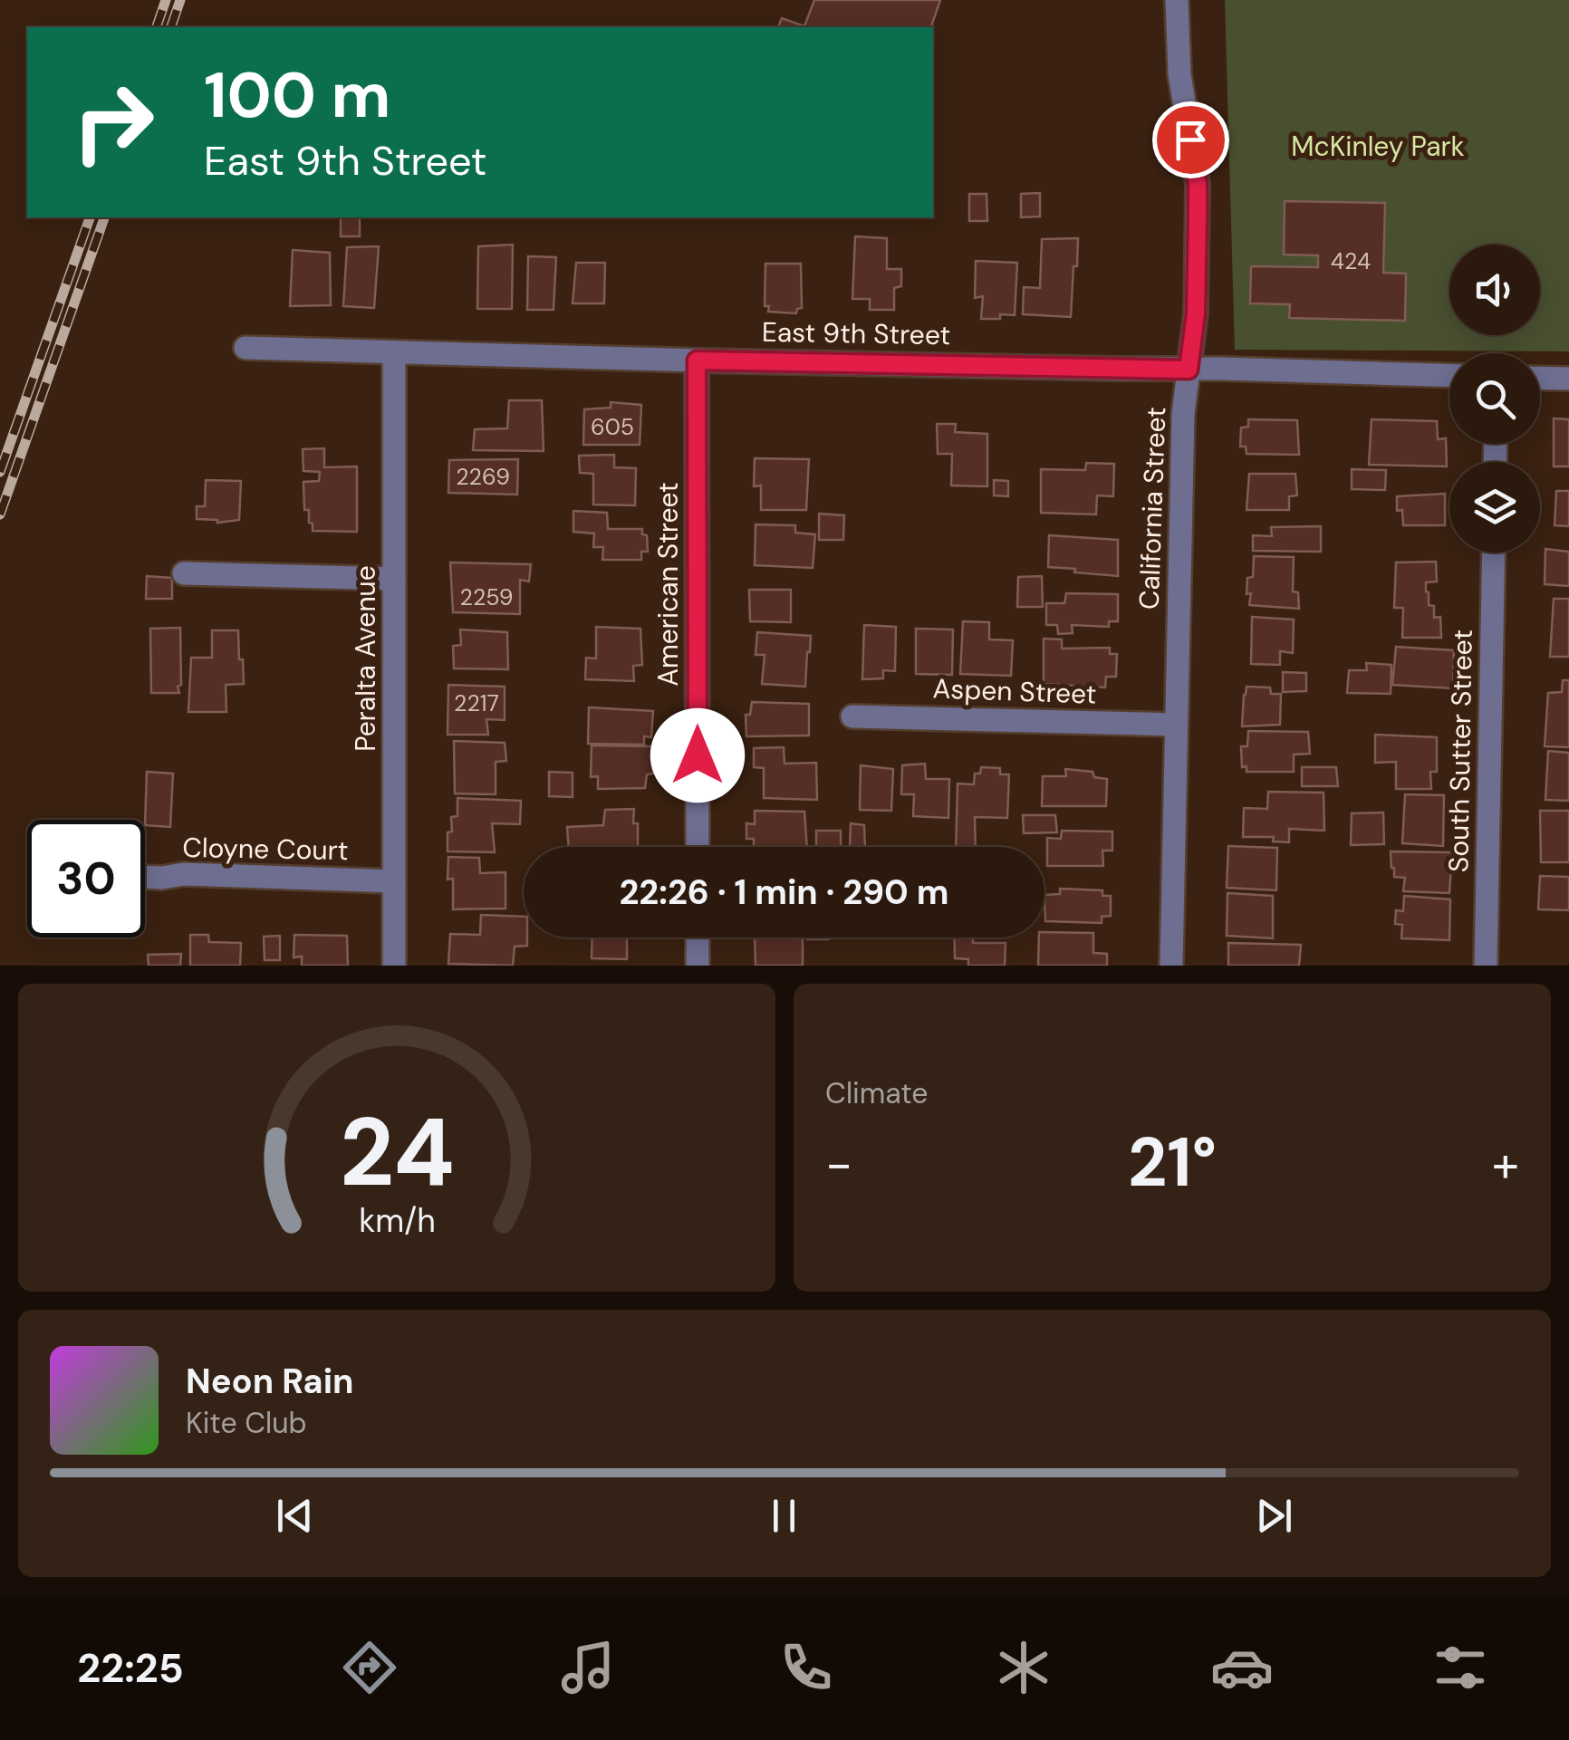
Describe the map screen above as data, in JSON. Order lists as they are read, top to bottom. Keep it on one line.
{"streets":{"street":["East 9th Street","California Street","American Street","Peralta Avenue","Aspen Street","South Sutter Street","Cloyne Court"]},"crossings":[["East 9th Street","California Street"],["East 9th Street","American Street"],["East 9th Street","Peralta Avenue"],["California Street","Aspen Street"],["Peralta Avenue","Cloyne Court"]],"parks":["McKinley Park"],"house_numbers":["424","605","2269","2259","2217"],"page":{"turn":["100 m","East 9th Street"],"limit":"30","trip":"22:26 · 1 min · 290 m","tile":"Climate","heat":["−","21°","+"],"song":["Neon Rain","Kite Club"],"tabs":"22:25","gauge":["24","km/h"]}}
